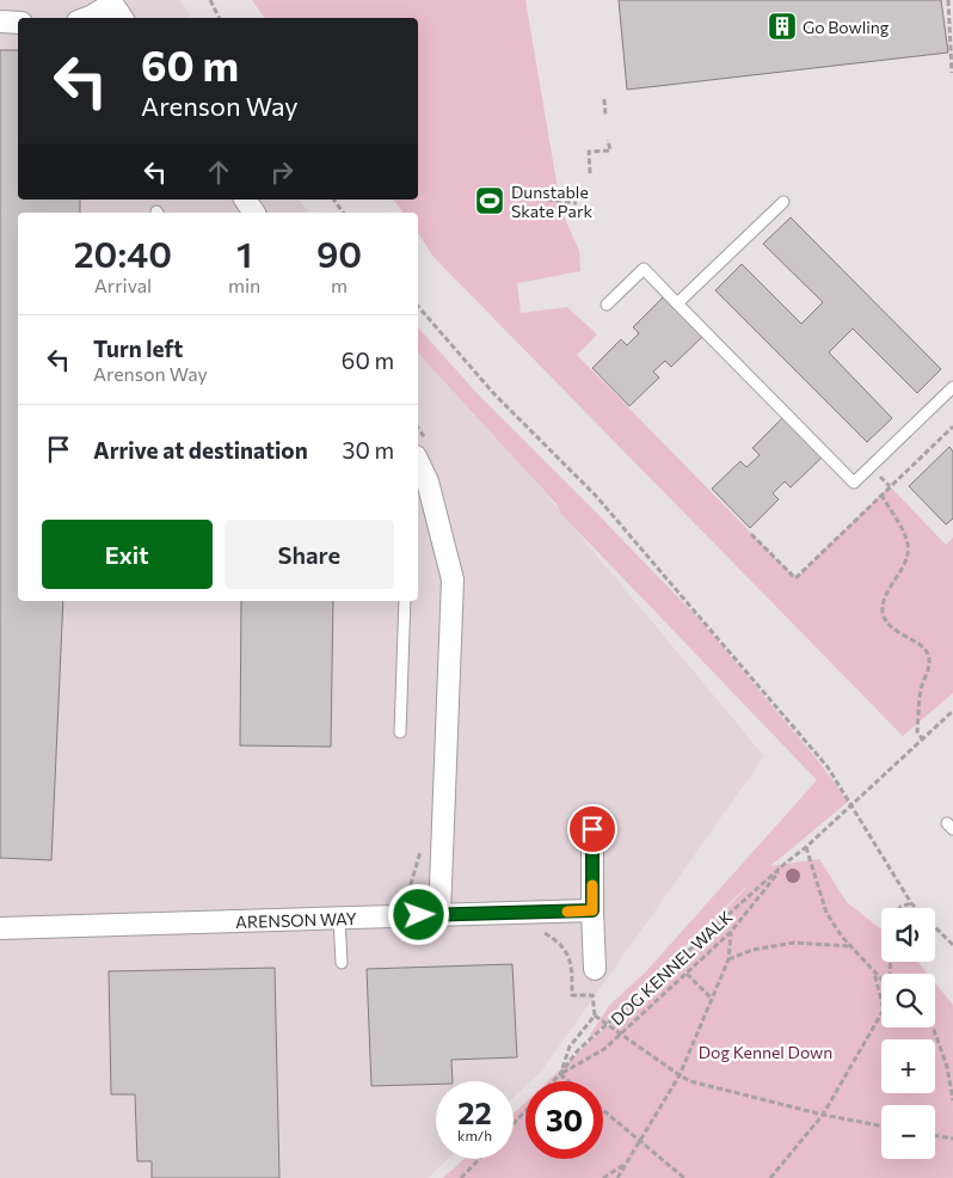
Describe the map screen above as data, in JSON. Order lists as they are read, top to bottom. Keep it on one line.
{"streets":{"street":["ARENSON WAY"],"path":["DOG KENNEL WALK"]},"parks":["Dog Kennel Down"],"places":{"building":["Go Bowling"],"sports":["Dunstable Skate Park"]},"page":{"turn":["60 m","Arenson Way"],"eta":["20:40","Arrival","1","min","90","m"],"list":[{"name":"Turn left","note":"Arenson Way","value":"60 m"},{"name":"Arrive at destination","value":"30 m"}],"buttons":["Exit","Share"],"map_buttons":["+","−"],"speed":"22 km/h","limit":"30"}}
